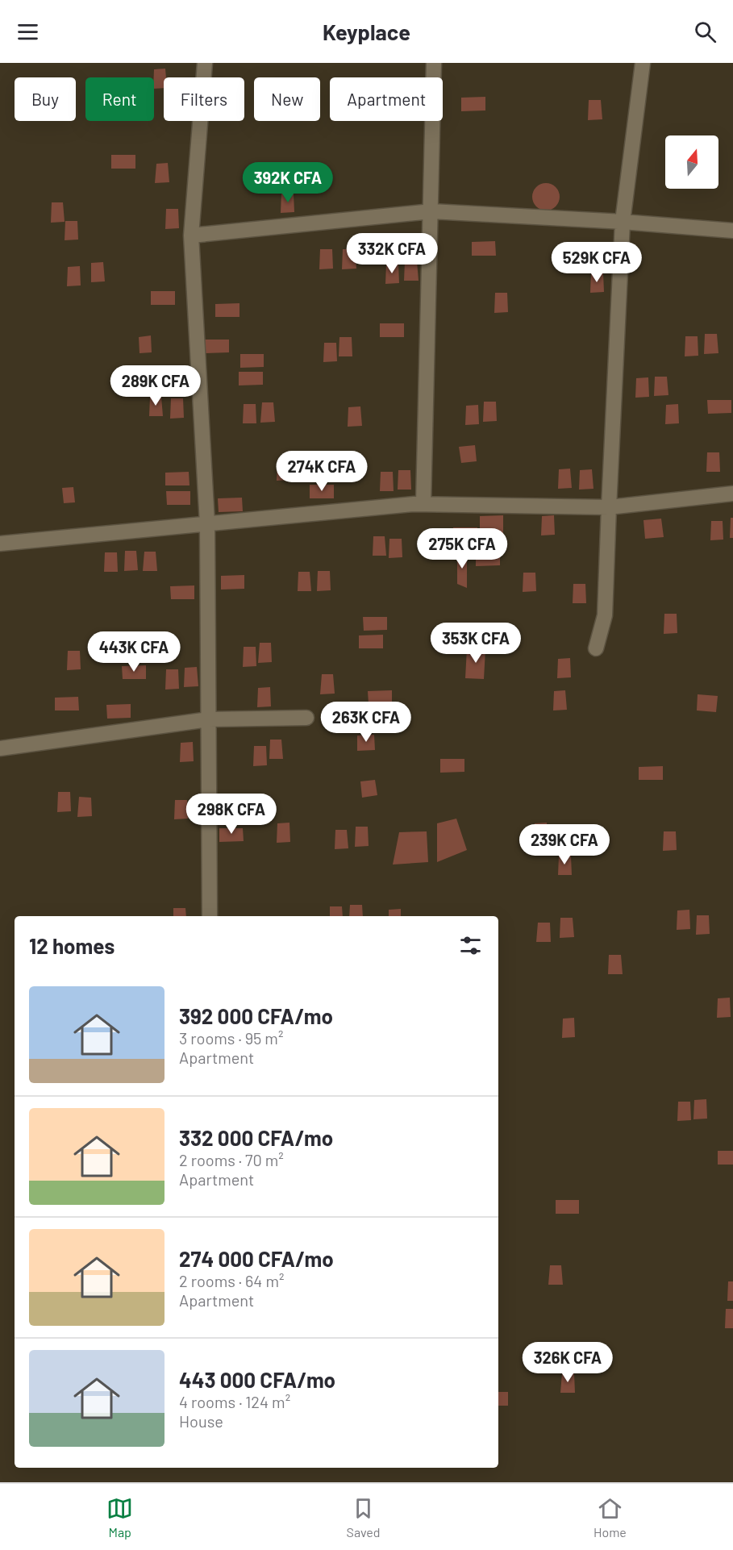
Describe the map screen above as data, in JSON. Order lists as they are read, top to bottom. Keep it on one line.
{"north":"top","page":{"header":"Keyplace","chip":["Buy","Rent","Filters","New","Apartment"],"price":["392K CFA","332K CFA","529K CFA","289K CFA","274K CFA","275K CFA","353K CFA","443K CFA","263K CFA","298K CFA","239K CFA","326K CFA"],"heading":"12 homes","list":[{"name":"392 000 CFA/mo","note":"3 rooms · 95 m² · Apartment"},{"name":"332 000 CFA/mo","note":"2 rooms · 70 m² · Apartment"},{"name":"274 000 CFA/mo","note":"2 rooms · 64 m² · Apartment"},{"name":"443 000 CFA/mo","note":"4 rooms · 124 m² · House"}],"tabs":["Map","Saved","Home"]}}
